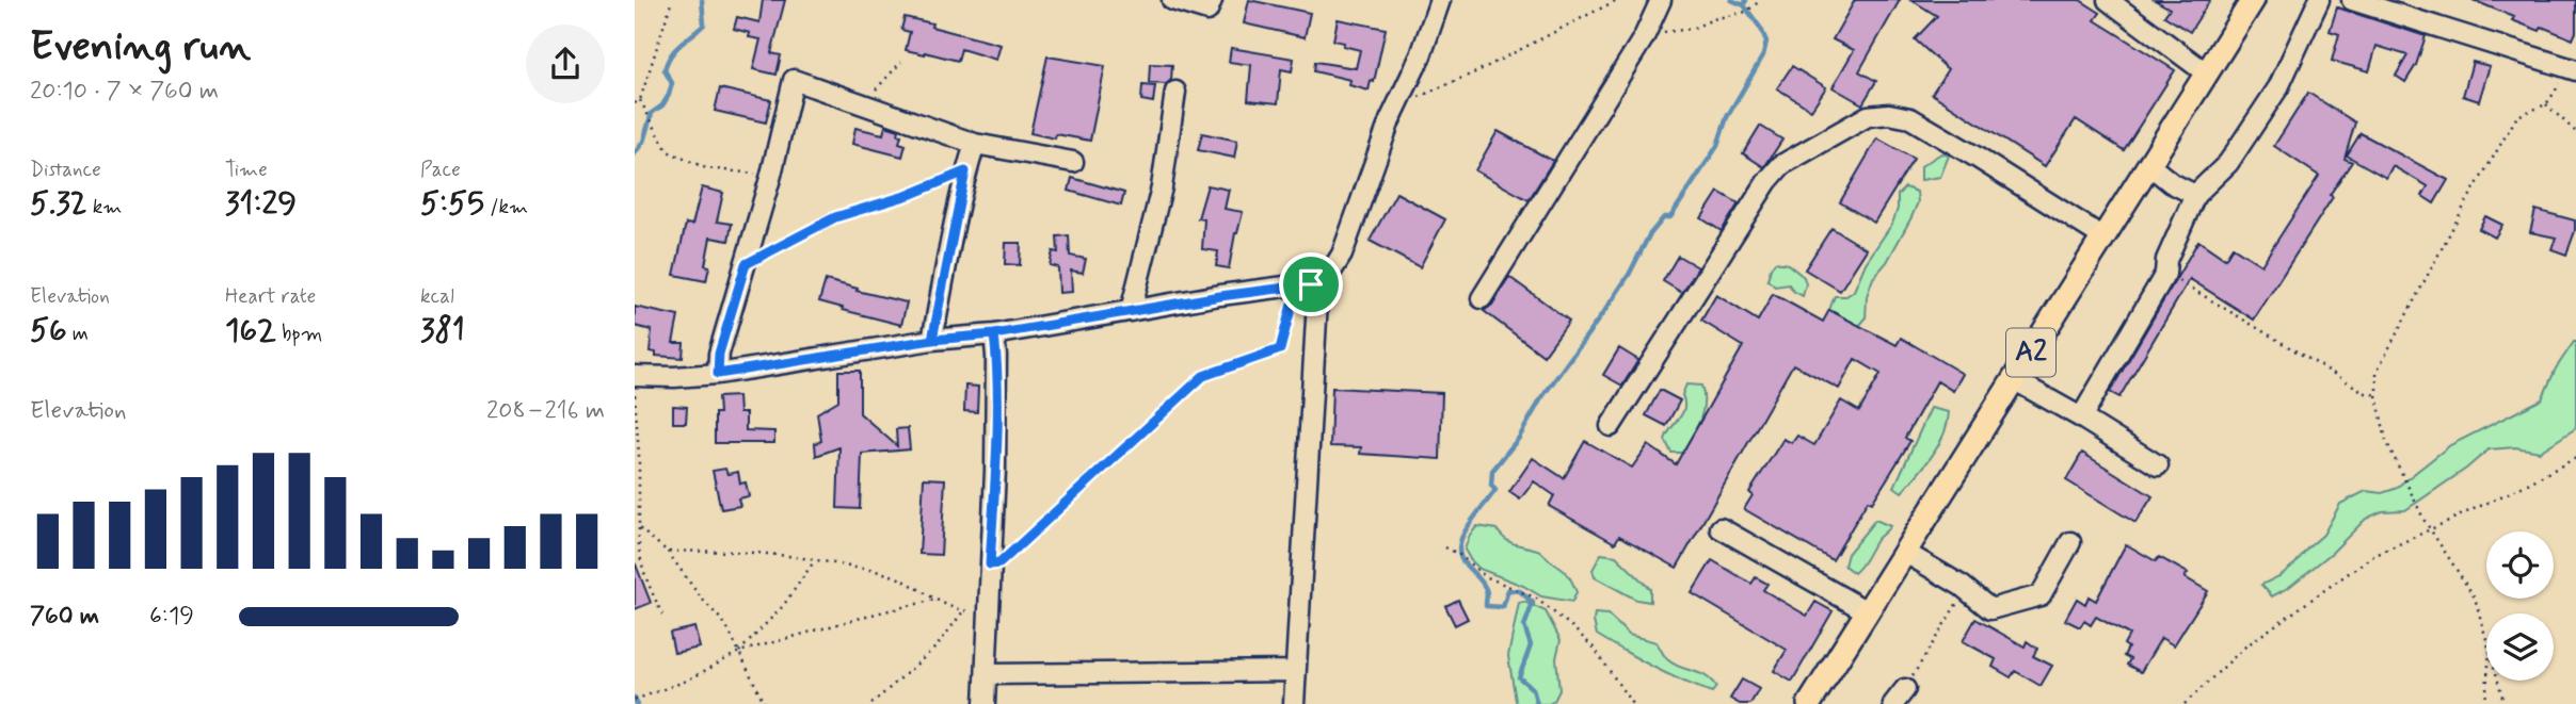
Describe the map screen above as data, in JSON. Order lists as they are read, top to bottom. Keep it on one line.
{"streets":{"main road":["A2"]},"page":{"heading":["Evening run","20:10 · 7 × 760 m"],"stats":[["Distance","5.32 km"],["Time","31:29"],["Pace","5:55 /km"],["Elevation","56 m"],["Heart rate","162 bpm"],["kcal","381"]],"chart":["Elevation","208–216 m"],"list":[{"name":"760 m","note":"6:19"}]}}
